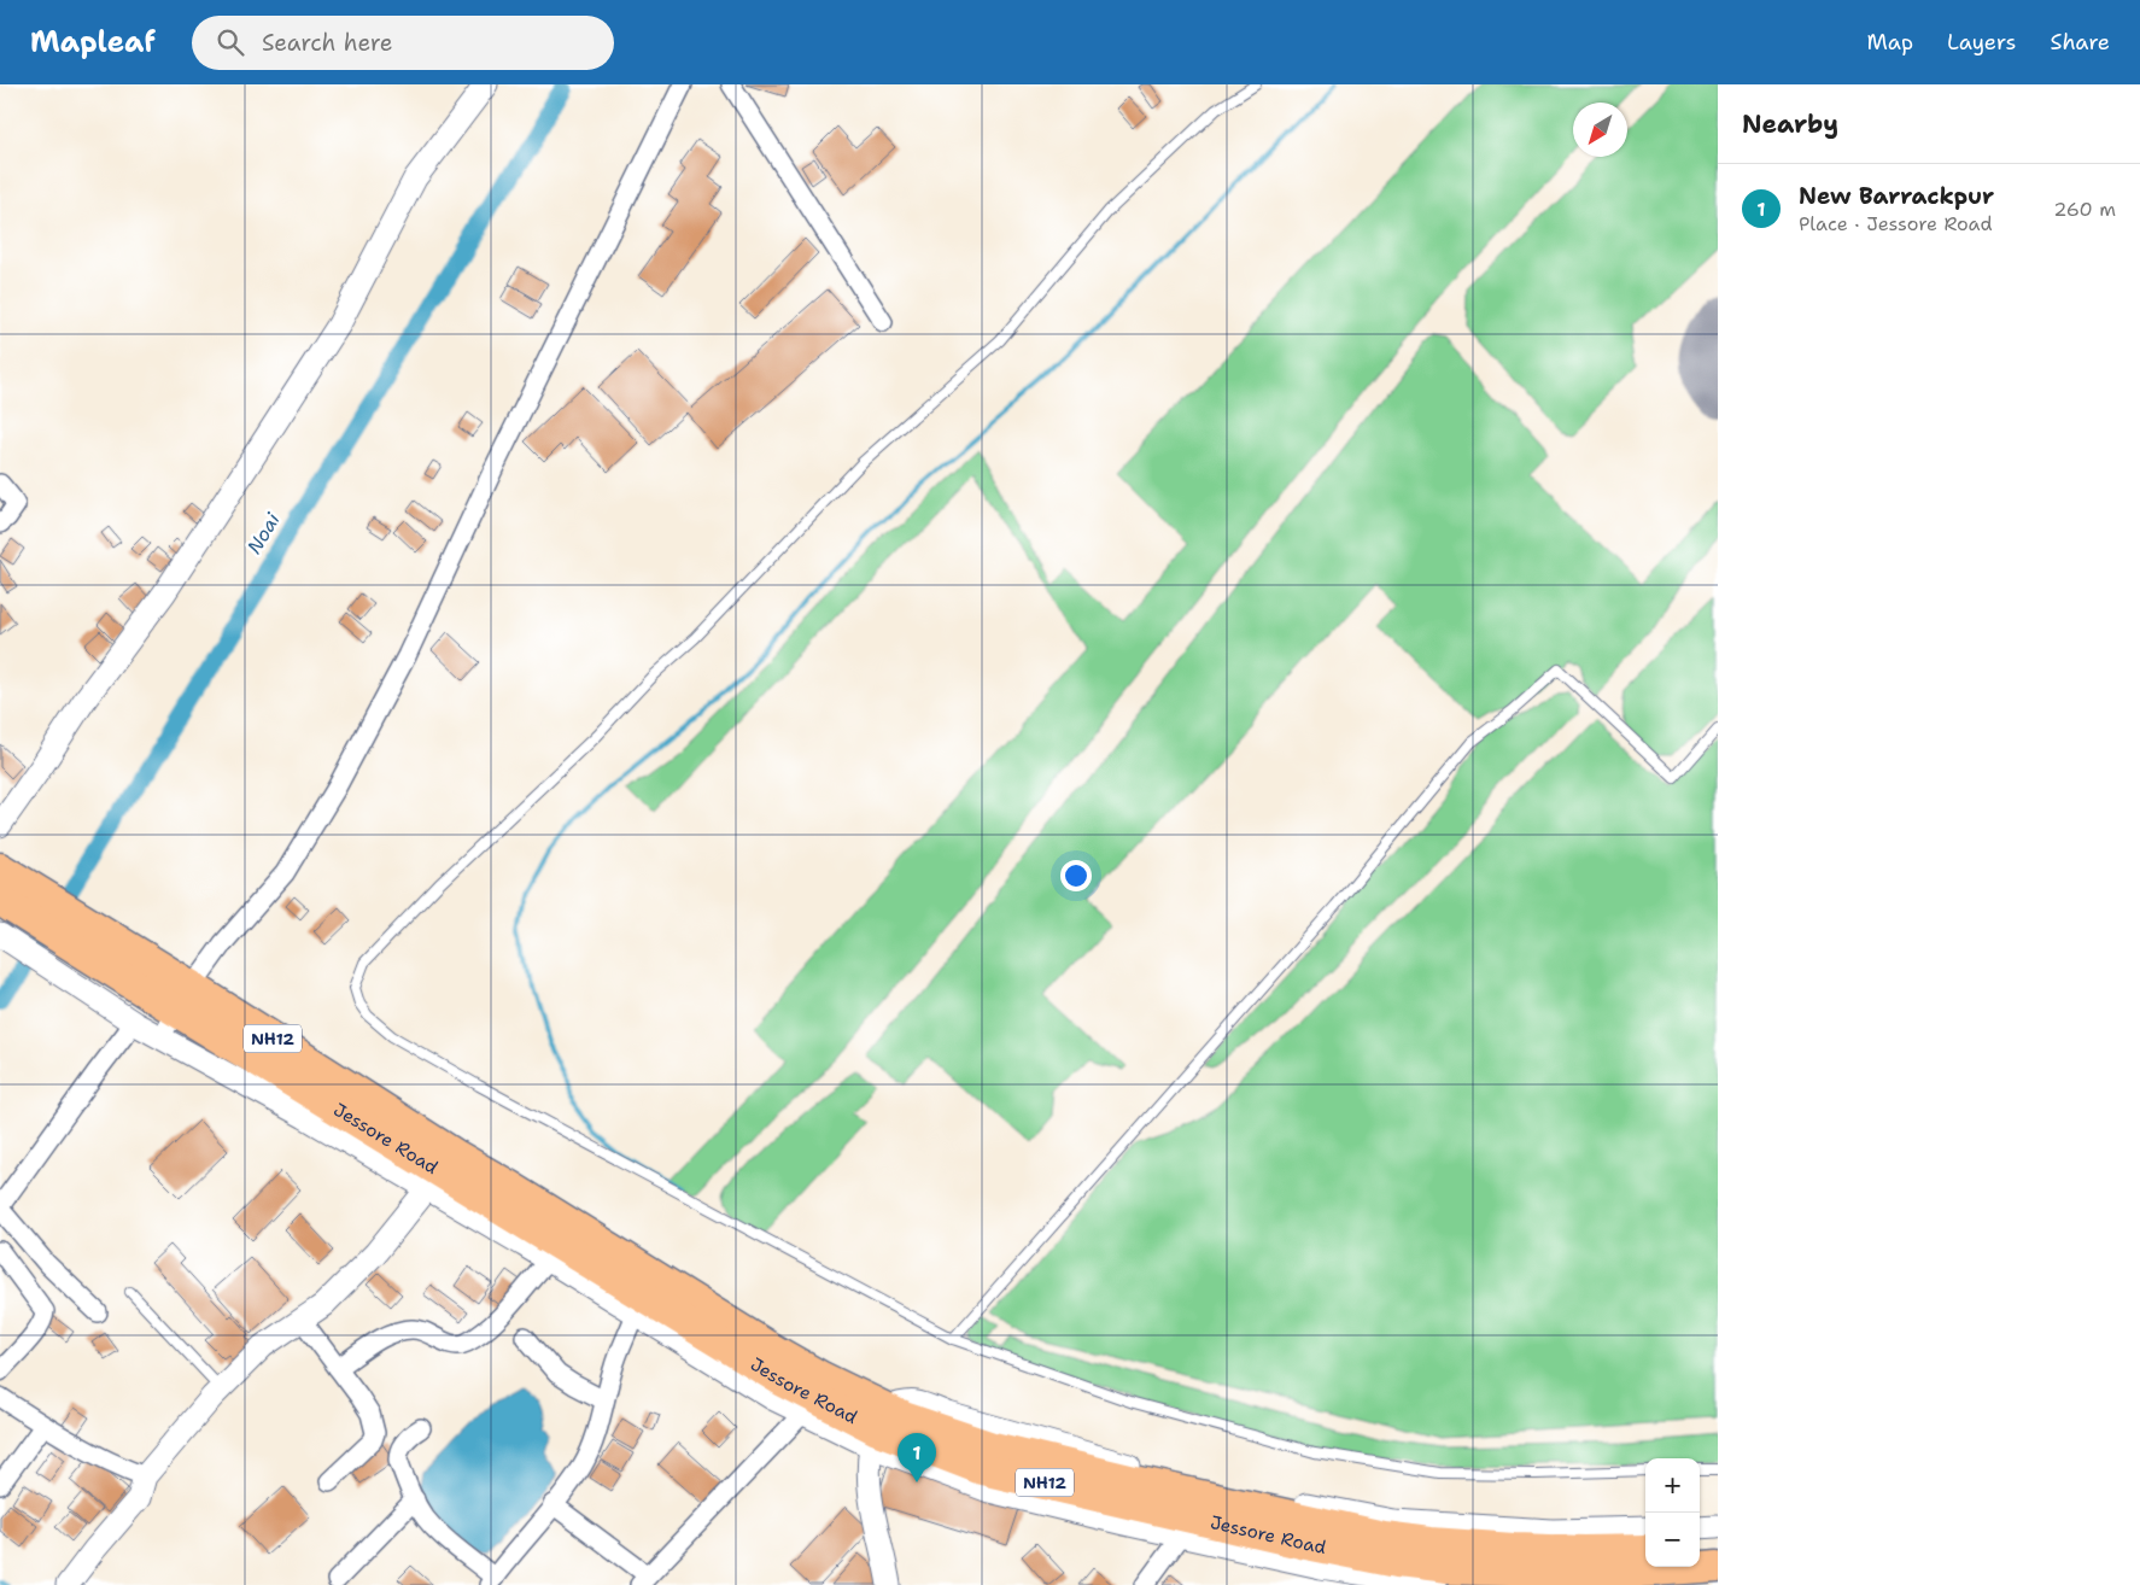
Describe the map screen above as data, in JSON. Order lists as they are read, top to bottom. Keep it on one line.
{"streets":{"highway":["NH12","Jessore Road"]},"crossings":[["NH12","Jessore Road"]],"water":["Noai"],"north":"bottom left","page":{"header":"Mapleaf","search":"Search here","nav":["Map","Layers","Share"],"heading":"Nearby","list":[{"mark":"1","name":"New Barrackpur","note":"Place · Jessore Road","value":"260 m"}],"pins":"1","map_buttons":["+","−"]}}
